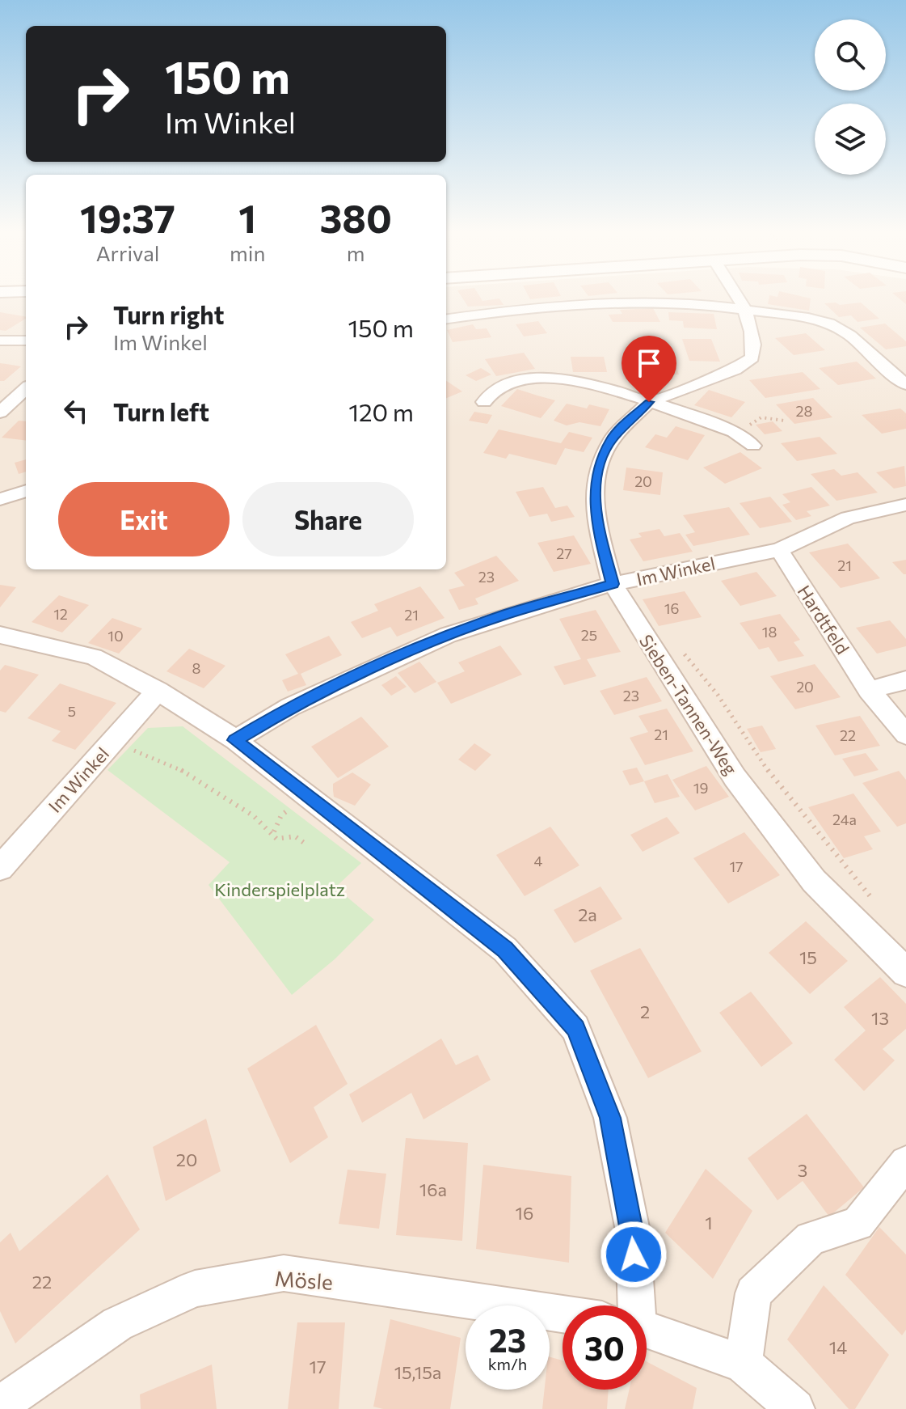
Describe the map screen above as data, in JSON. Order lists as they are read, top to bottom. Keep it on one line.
{"streets":{"street":["Im Winkel","Hardtfeld","Sieben-Tannen-Weg","Mösle"]},"crossings":[["Im Winkel","Hardtfeld"],["Im Winkel","Sieben-Tannen-Weg"]],"parks":["Kinderspielplatz"],"house_numbers":["28","20","27","21","23","16","12","21","18","25","10","8","20","23","5","21","22","19","24a","4","17","2a","15","2","13","20","3","16a","16","1","22","14","17","15,15a"],"page":{"turn":["150 m","Im Winkel"],"eta":["19:37","Arrival","1","min","380","m"],"list":[{"name":"Turn right","note":"Im Winkel","value":"150 m"},{"name":"Turn left","value":"120 m"}],"buttons":["Exit","Share"],"speed":"23 km/h","limit":"30"}}
